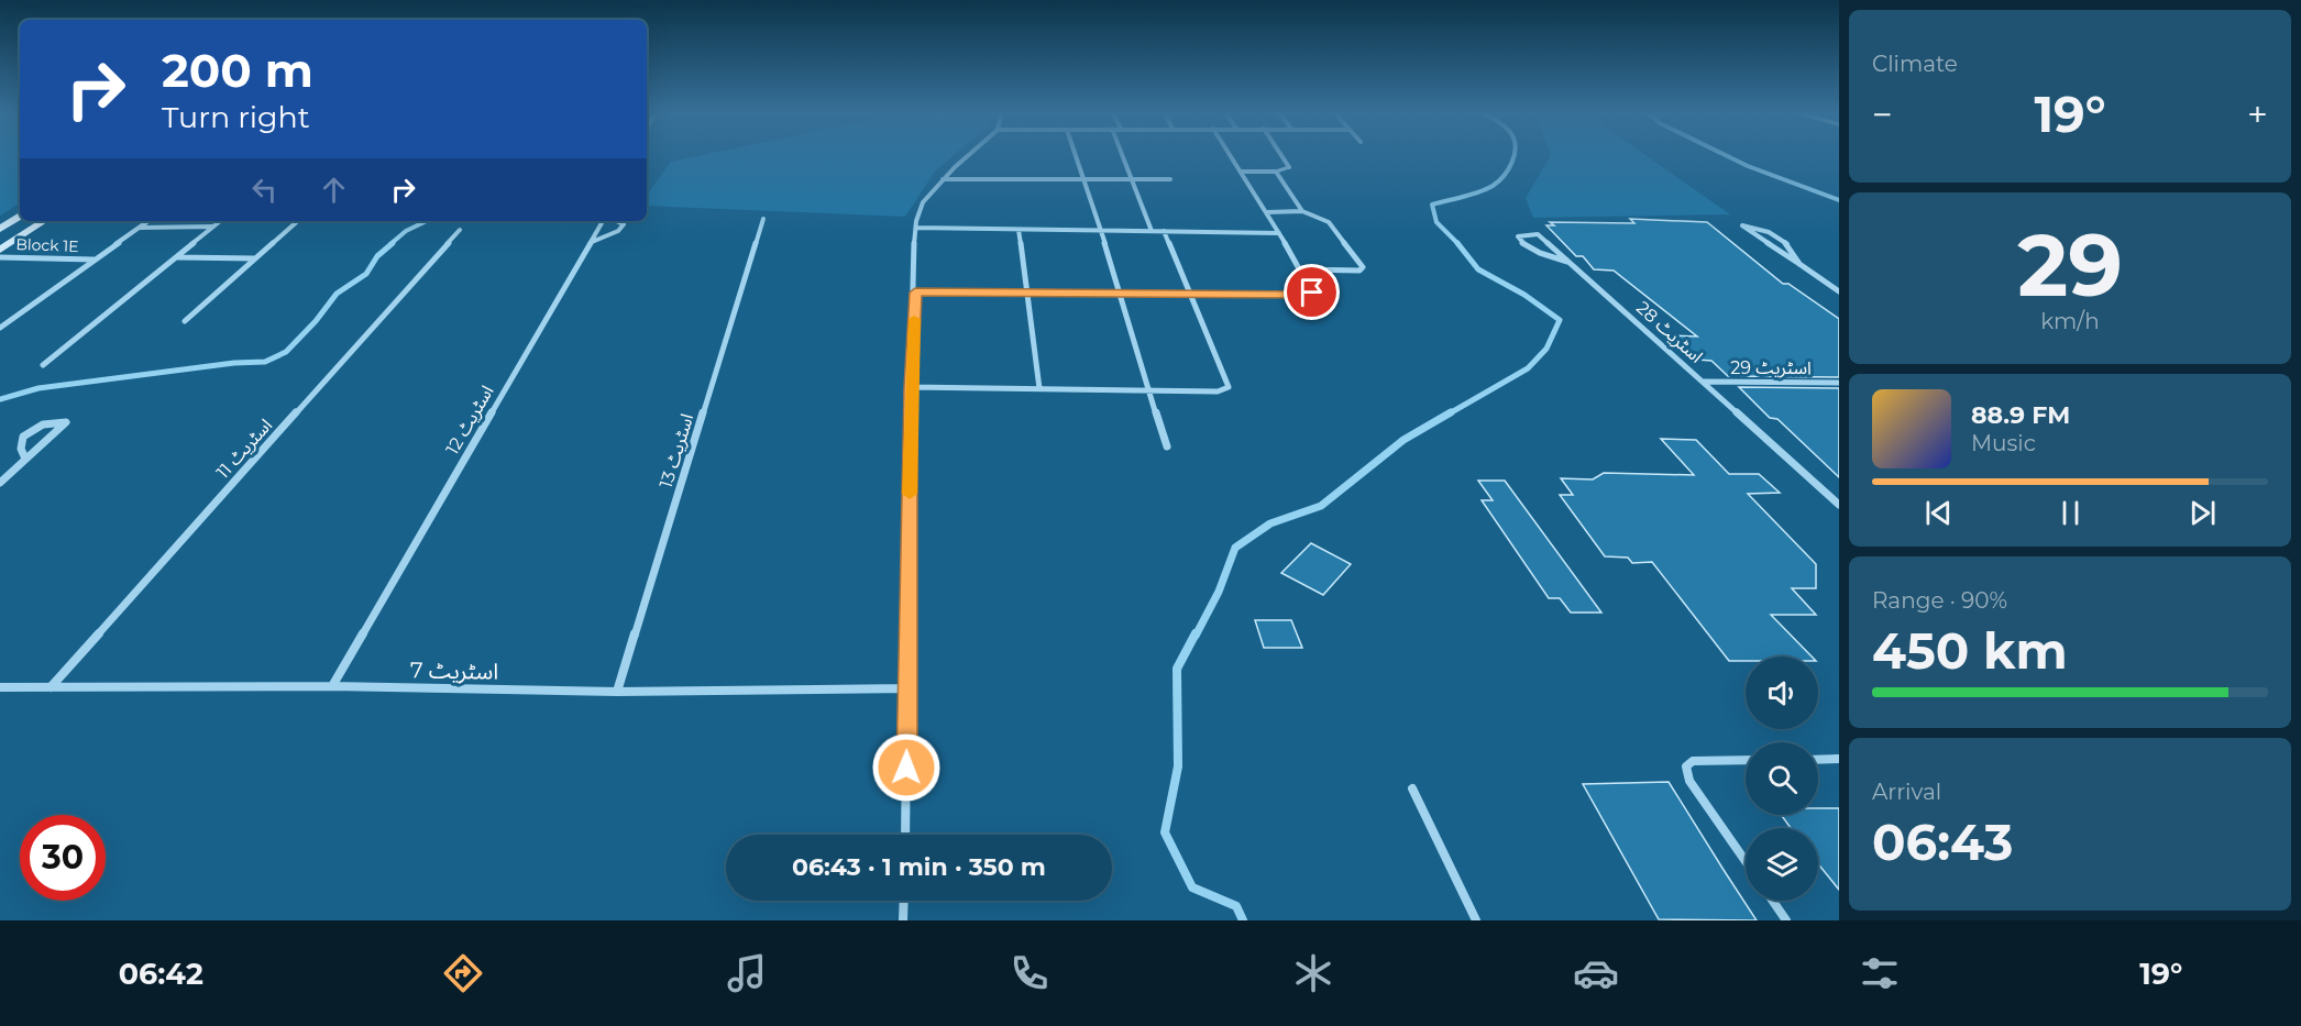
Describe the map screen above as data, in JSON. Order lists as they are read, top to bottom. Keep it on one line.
{"streets":{"street":["Block 1E","اسٹریٹ 28","اسٹریٹ 29","اسٹریٹ 12","اسٹریٹ 11","اسٹریٹ 13","اسٹریٹ 7"]},"crossings":[["اسٹریٹ 28","اسٹریٹ 29"],["اسٹریٹ 12","اسٹریٹ 7"],["اسٹریٹ 11","اسٹریٹ 7"],["اسٹریٹ 13","اسٹریٹ 7"]],"page":{"tile":["Climate",["29","km/h"],["Range · 90%","450 km"],["Arrival","06:43"]],"turn":["200 m","Turn right"],"heat":["−","19°","+"],"song":["88.9 FM","Music"],"limit":"30","trip":"06:43 · 1 min · 350 m","tabs":["06:42","19°"]}}
